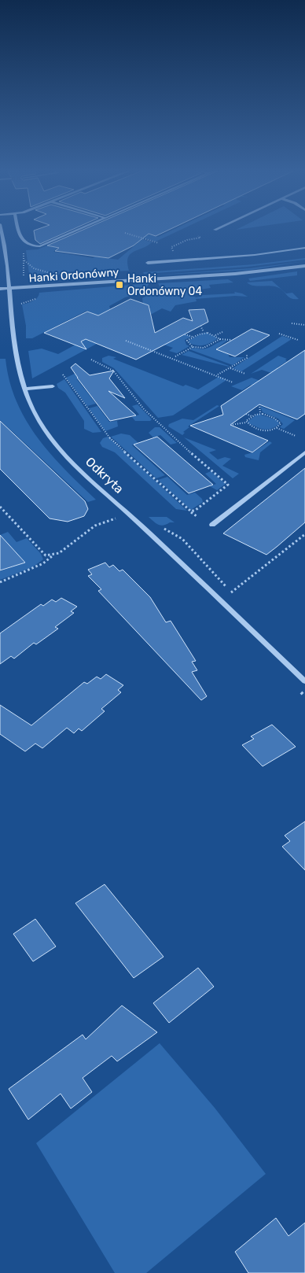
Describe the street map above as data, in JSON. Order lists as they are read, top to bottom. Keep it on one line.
{"streets":{"street":["Hanki Ordonówny","Odkryta"]},"crossings":[["Hanki Ordonówny","Odkryta"]],"places":{"transit":["Hanki Ordonówny 04"]}}
